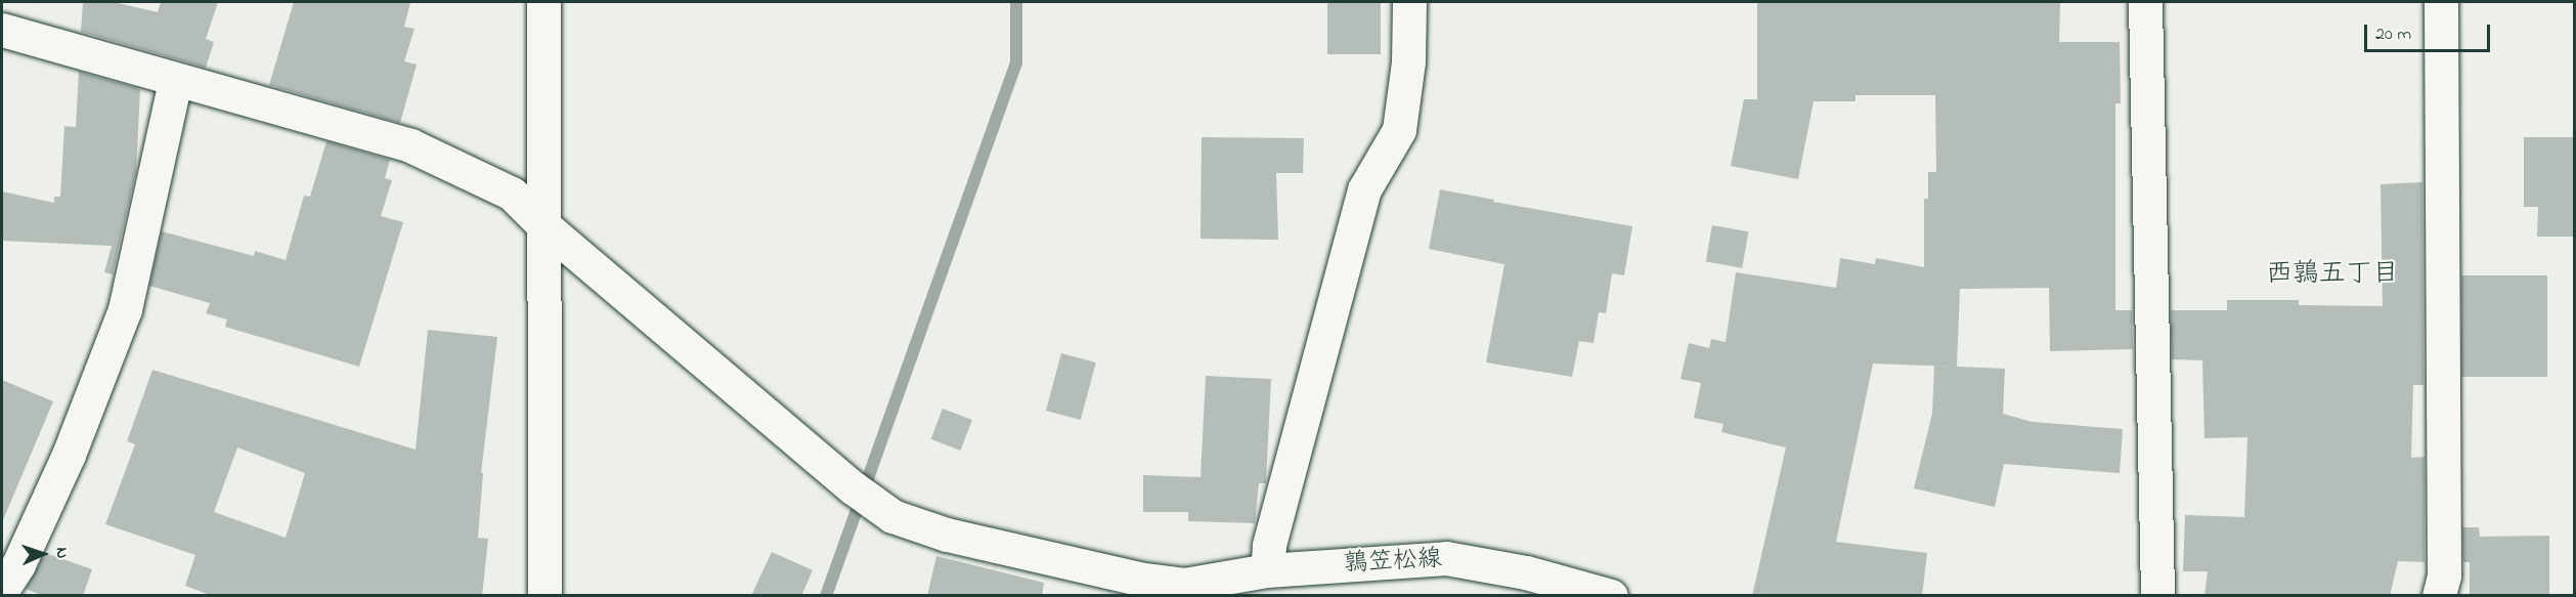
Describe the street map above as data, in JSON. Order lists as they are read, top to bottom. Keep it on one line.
{"streets":{"street":["鶉笠松線"]},"districts":["西鶉五丁目"],"scale_bar":"20 m","north":"right"}
